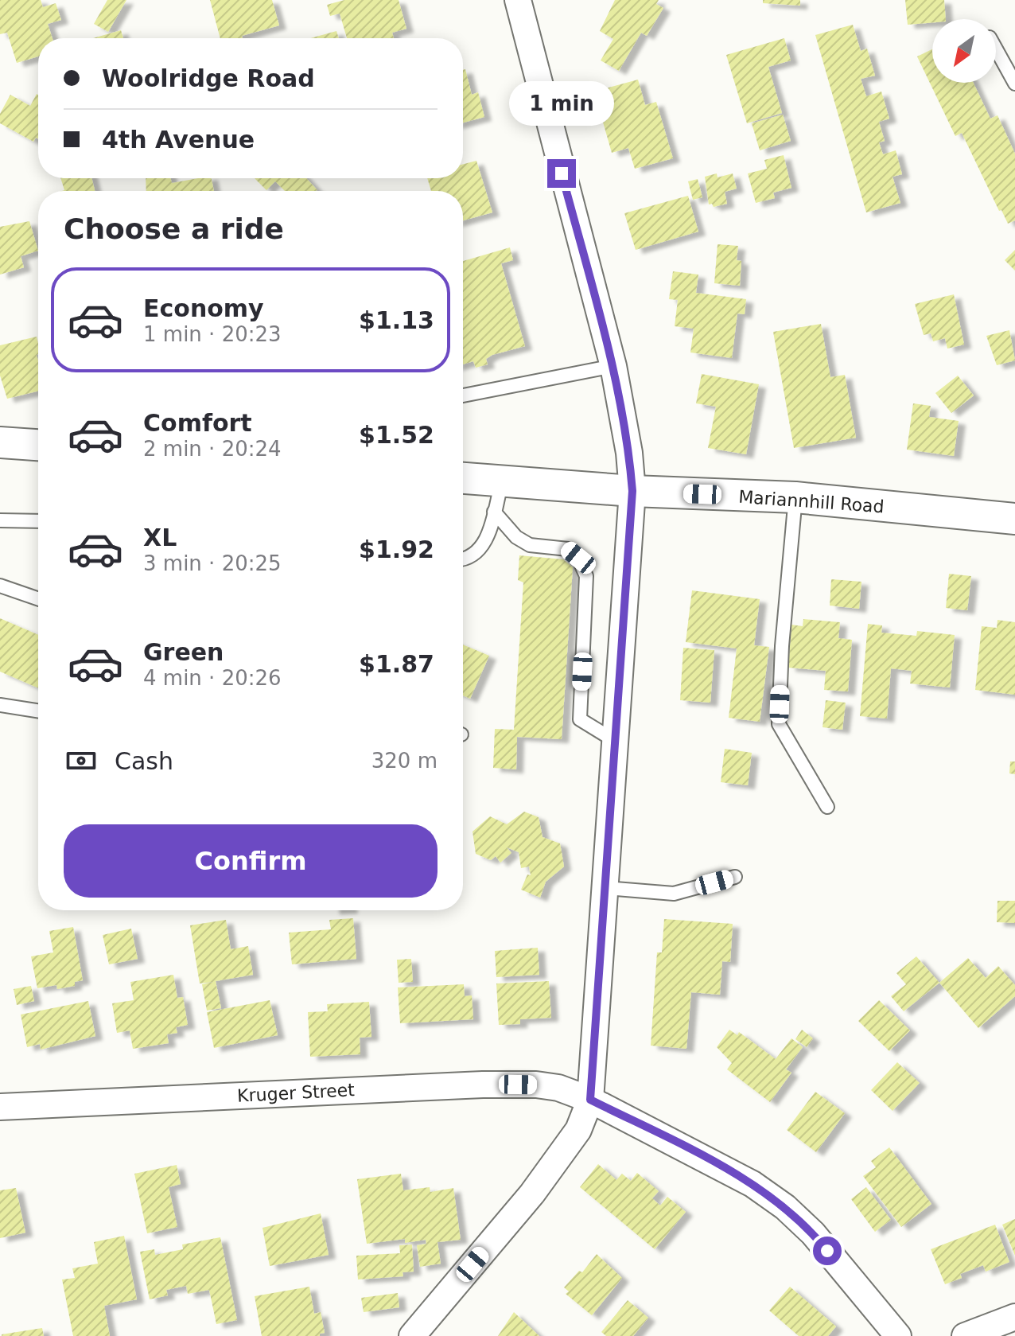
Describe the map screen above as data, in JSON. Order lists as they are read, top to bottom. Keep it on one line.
{"streets":{"street":["Mariannhill Road","Kruger Street"]},"north":"bottom left","page":{"banner":["Woolridge Road","4th Avenue"],"bubble":"1 min","heading":"Choose a ride","list":[{"name":"Economy","note":"1 min · 20:23","value":"$1.13"},{"name":"Comfort","note":"2 min · 20:24","value":"$1.52"},{"name":"XL","note":"3 min · 20:25","value":"$1.92"},{"name":"Green","note":"4 min · 20:26","value":"$1.87"}],"pay":["Cash","320 m"],"buttons":"Confirm"}}
